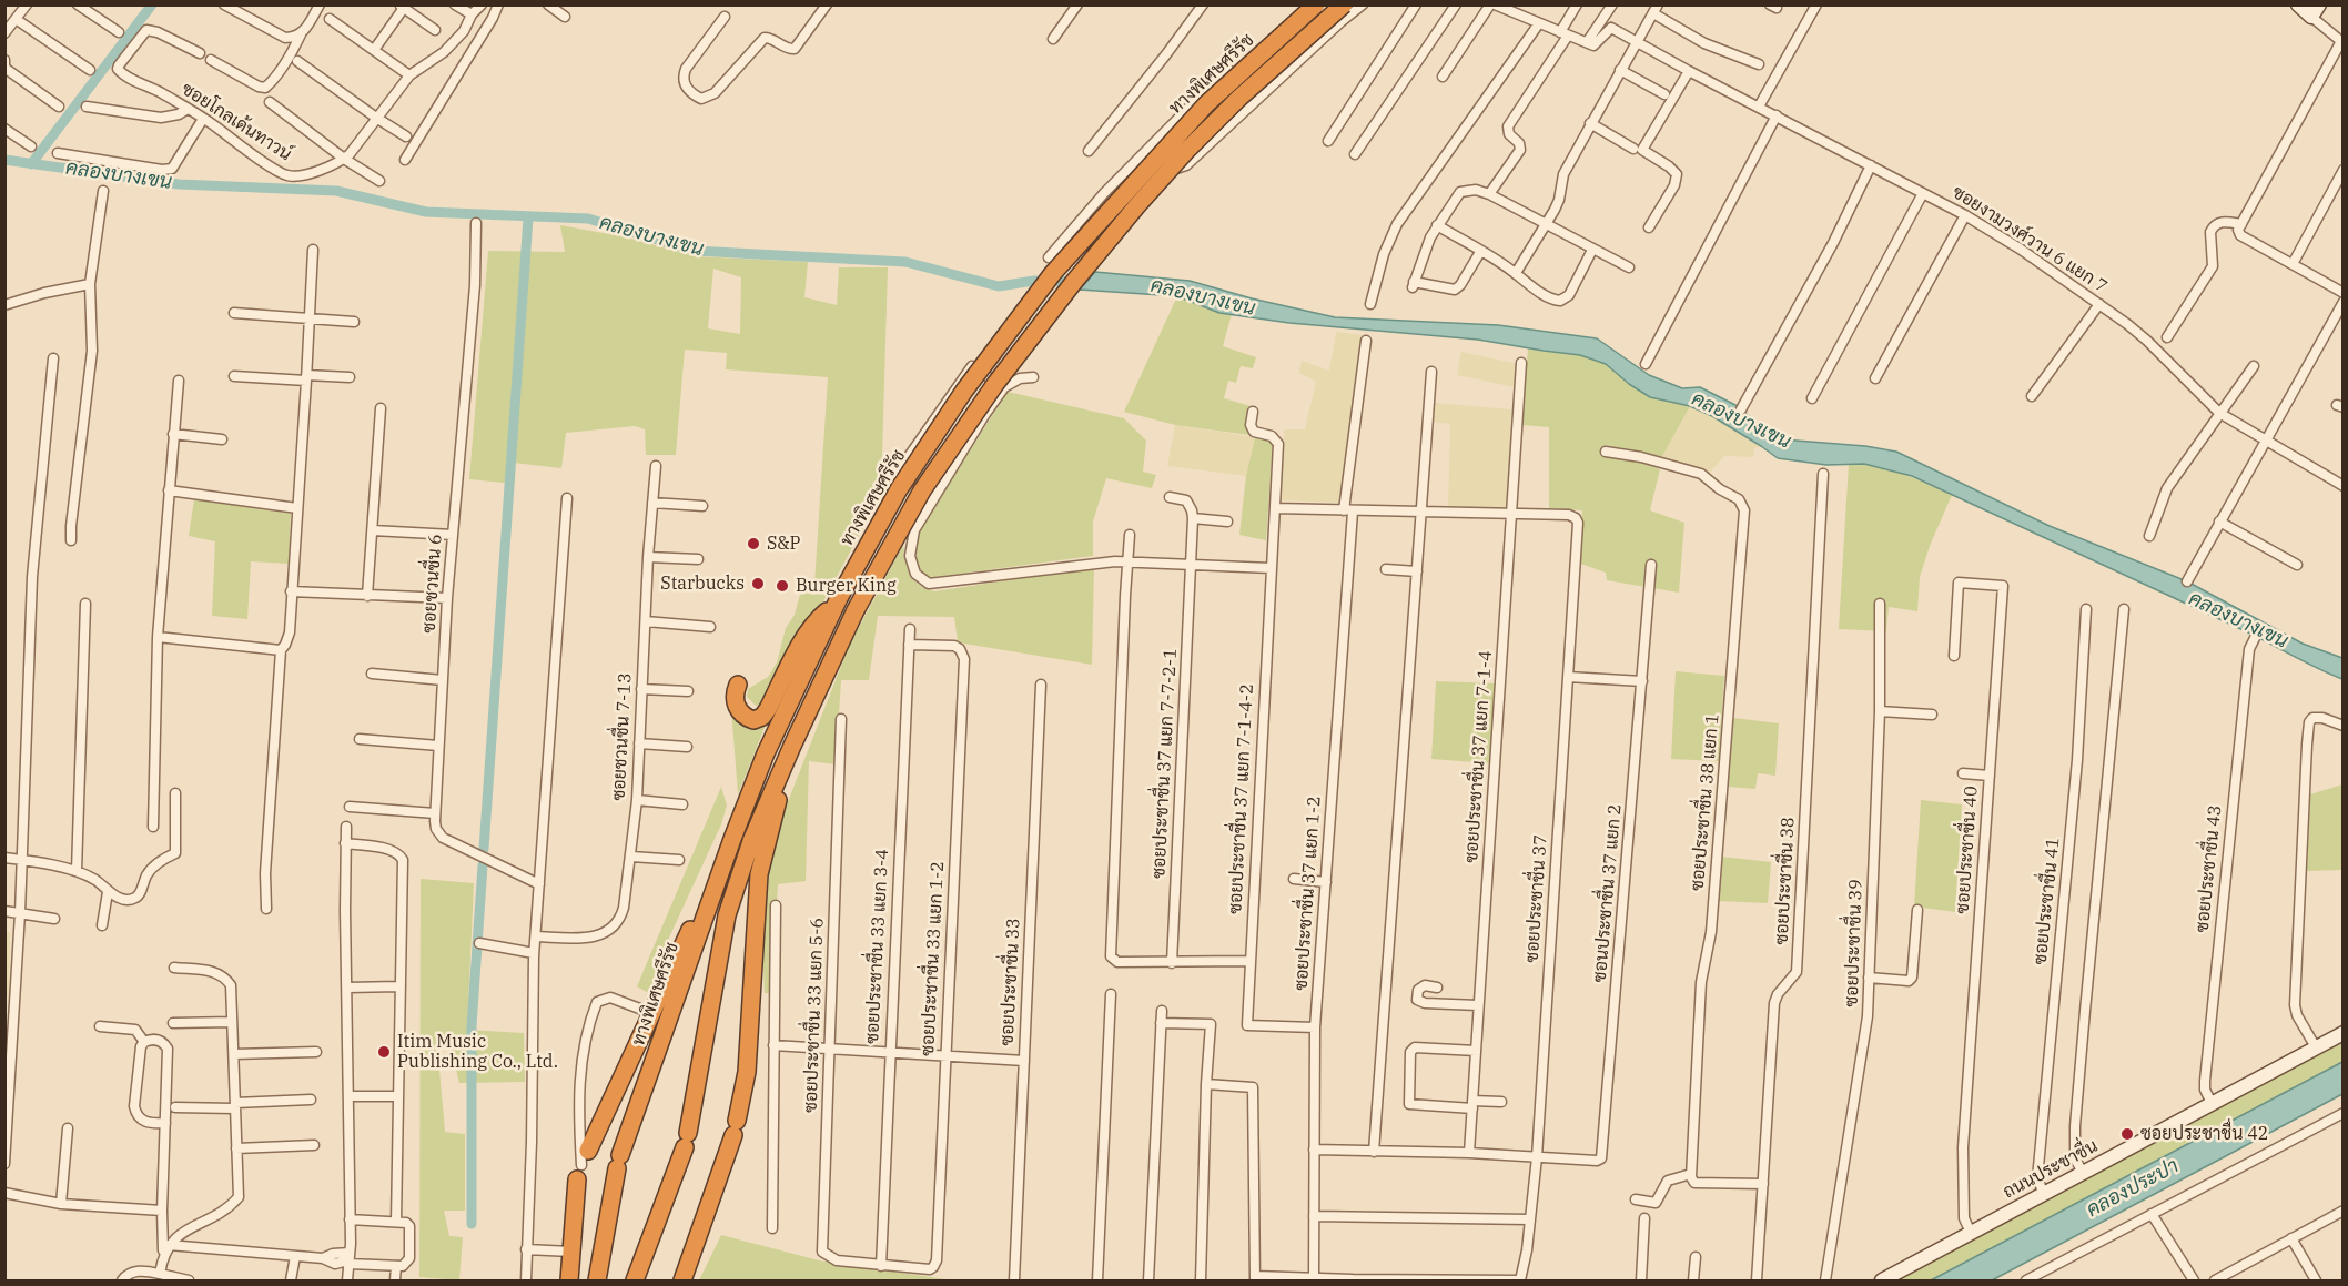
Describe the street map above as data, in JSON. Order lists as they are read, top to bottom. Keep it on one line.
{"streets":{"highway":["ทางพิเศษศรีรัช"],"main road":["ถนนประชาชื่น"],"street":["ซอยโกลเด้นทาวน์","ซอยงามวงศ์วาน 6 แยก 7","ซอยชวนชื่น 6","ซอยชวนชื่น 7-13","ซอยประชาชื่น 37 แยก 7-1-4","ซอยประชาชื่น 37 แยก 7-7-2-1","ซอยประชาชื่น 37 แยก 7-1-4-2","ซอยประชาชื่น 38 แยก 1","ซอยประชาชื่น 40","ซอยประชาชื่น 43","ซอยประชาชื่น 38","ซอยประชาชื่น 37 แยก 1-2","ซอนประชาชื่น 37 แยก 2","ซอยประชาชื่น 37","ซอยประชาชื่น 41","ซอยประชาชื่น 39","ซอยประชาชื่น 33 แยก 3-4","ซอยประชาชื่น 33 แยก 1-2","ซอยประชาชื่น 33","ซอยประชาชื่น 33 แยก 5-6"]},"crossings":[["ซอยประชาชื่น 37 แยก 7-1-4","ซอนประชาชื่น 37 แยก 2"],["ซอยประชาชื่น 37 แยก 7-1-4","ซอยประชาชื่น 37"],["ซอยประชาชื่น 37 แยก 7-1-4-2","ซอยประชาชื่น 37 แยก 1-2"],["ซอยประชาชื่น 40","ถนนประชาชื่น"],["ซอยประชาชื่น 43","ถนนประชาชื่น"],["ซอยประชาชื่น 37 แยก 1-2","ซอนประชาชื่น 37 แยก 2"],["ซอนประชาชื่น 37 แยก 2","ซอยประชาชื่น 37"],["ซอยประชาชื่น 41","ถนนประชาชื่น"],["ซอยประชาชื่น 33 แยก 3-4","ซอยประชาชื่น 33 แยก 1-2"],["ซอยประชาชื่น 33 แยก 3-4","ซอยประชาชื่น 33 แยก 5-6"],["ซอยประชาชื่น 33 แยก 1-2","ซอยประชาชื่น 33 แยก 5-6"]],"water":["คลองบางเขน","คลองประปา"],"places":["S&P","Starbucks","Burger King","Itim Music Publishing Co., Ltd.","ซอยประชาชื่น 42"]}
